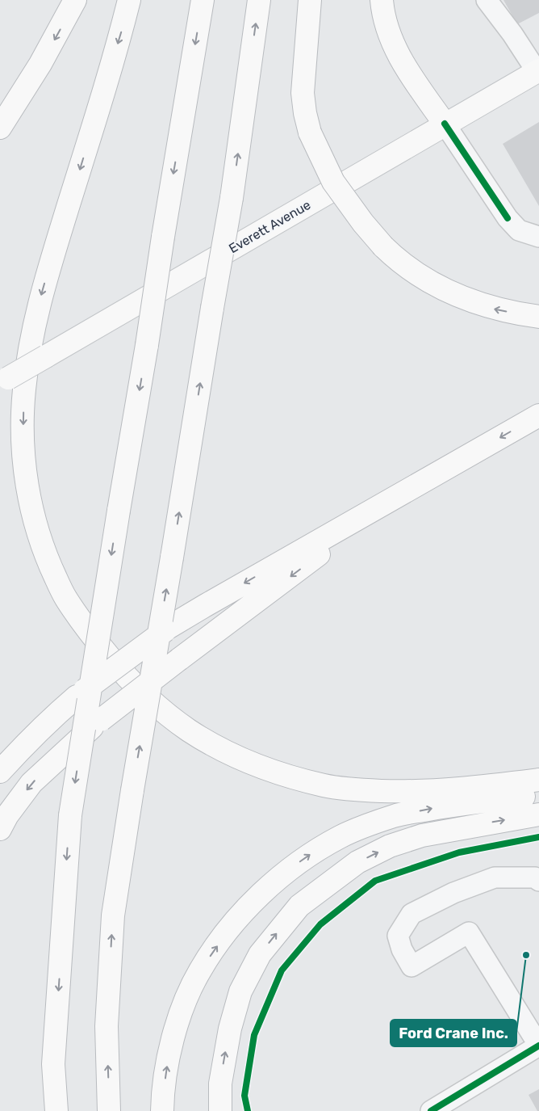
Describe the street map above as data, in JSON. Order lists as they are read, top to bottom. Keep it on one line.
{"streets":{"main road":["Everett Avenue"]},"places":["Ford Crane Inc."]}
